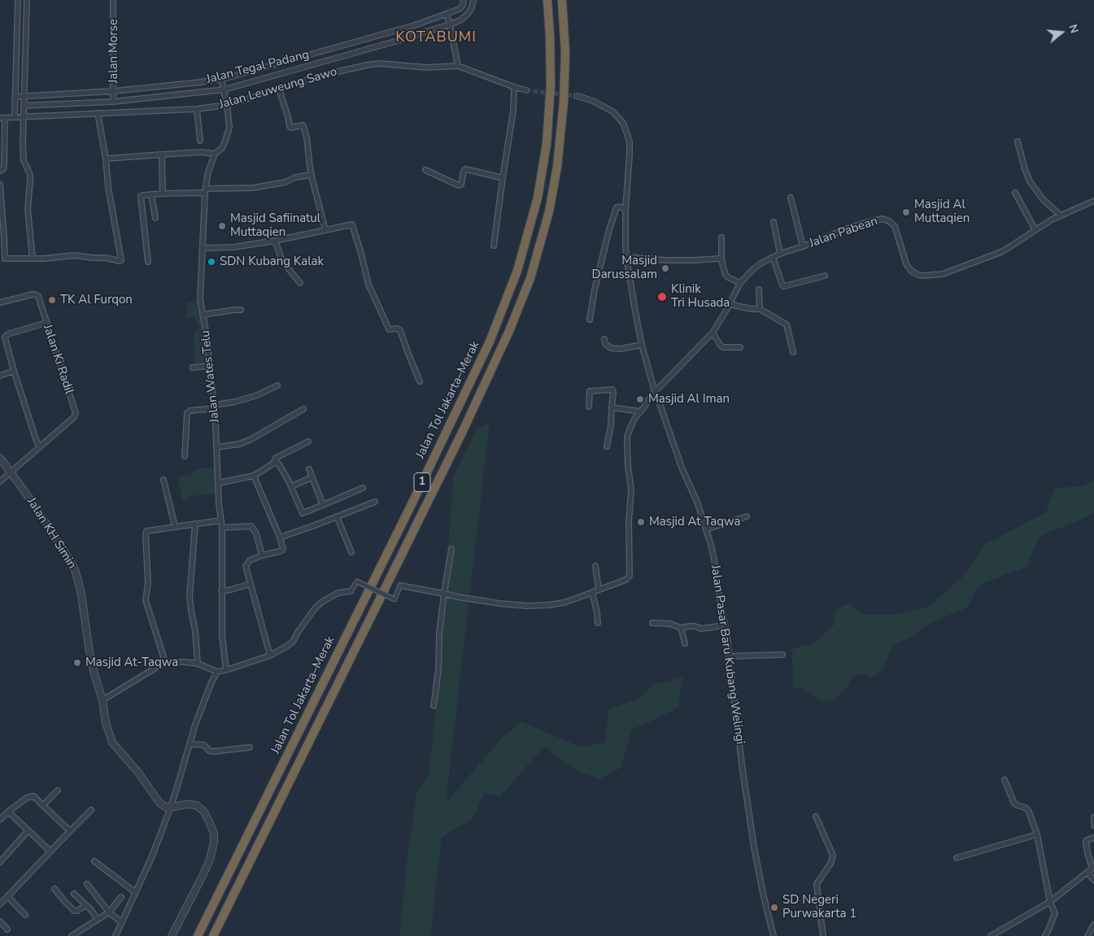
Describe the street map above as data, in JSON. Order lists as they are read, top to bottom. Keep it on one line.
{"streets":{"highway":["Jalan Tol Jakarta–Merak","1"],"street":["Jalan Morse","Jalan Tegal Padang","Jalan Leuweung Sawo","Jalan Pabean","Jalan Ki Radil","Jalan Wates Telu","Jalan KH Simin","Jalan Pasar Baru Kubang Welingi"]},"crossings":[["Jalan Morse","Jalan Tegal Padang"],["Jalan Tegal Padang","Jalan Wates Telu"],["Jalan Leuweung Sawo","Jalan Wates Telu"],["Jalan Pabean","Jalan Pasar Baru Kubang Welingi"]],"districts":["KOTABUMI"],"places":["Masjid Al Muttaqien","Masjid Safiinatul Muttaqien","SDN Kubang Kalak","Masjid Darussalam","Klinik Tri Husada","TK Al Furqon","Masjid Al Iman","Masjid At Taqwa","Masjid At-Taqwa","SD Negeri Purwakarta 1"],"north":"right"}
